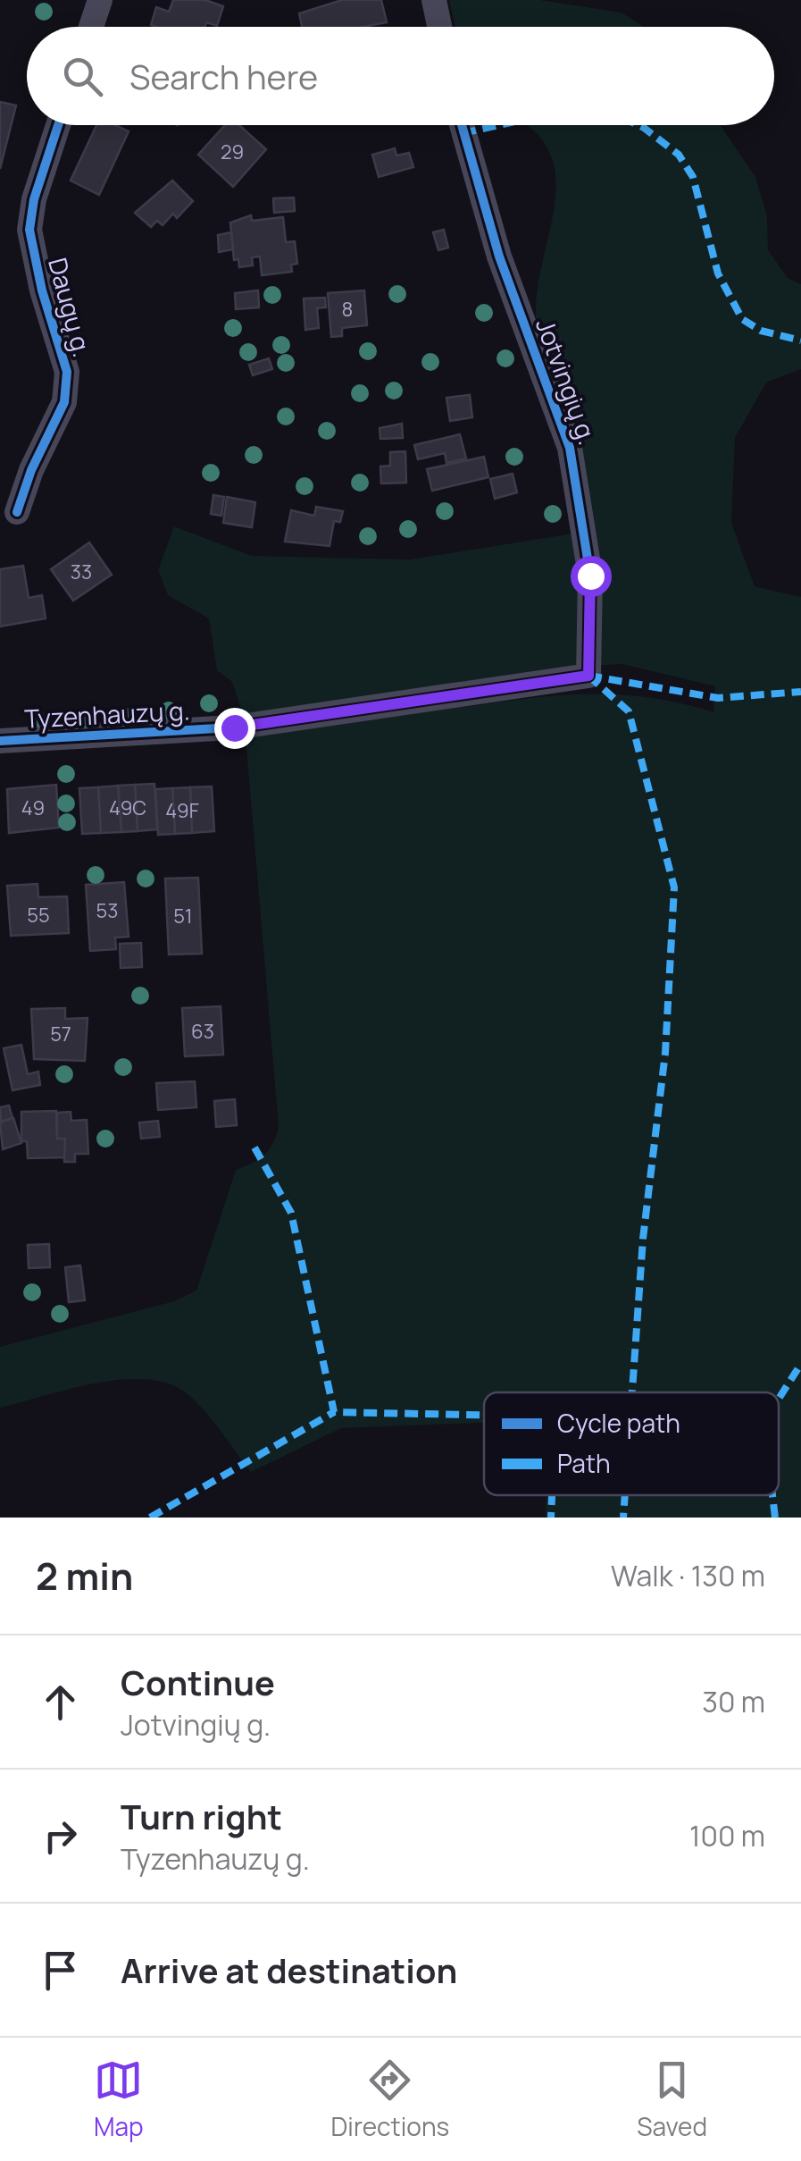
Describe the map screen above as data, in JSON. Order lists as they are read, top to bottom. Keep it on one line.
{"streets":{"street":["Daugų g.","Jotvingių g.","Tyzenhauzų g."]},"crossings":[["Jotvingių g.","Tyzenhauzų g."]],"house_numbers":["29","8","33","49","49C","49F","53","55","51","63","57"],"legend":["Cycle path","Path"],"page":{"search":"Search here","heading":["2 min","Walk · 130 m"],"list":[["Continue","Jotvingių g.","30 m"],["Turn right","Tyzenhauzų g.","100 m"],"Arrive at destination"],"nav":["Map","Directions","Saved"]}}
